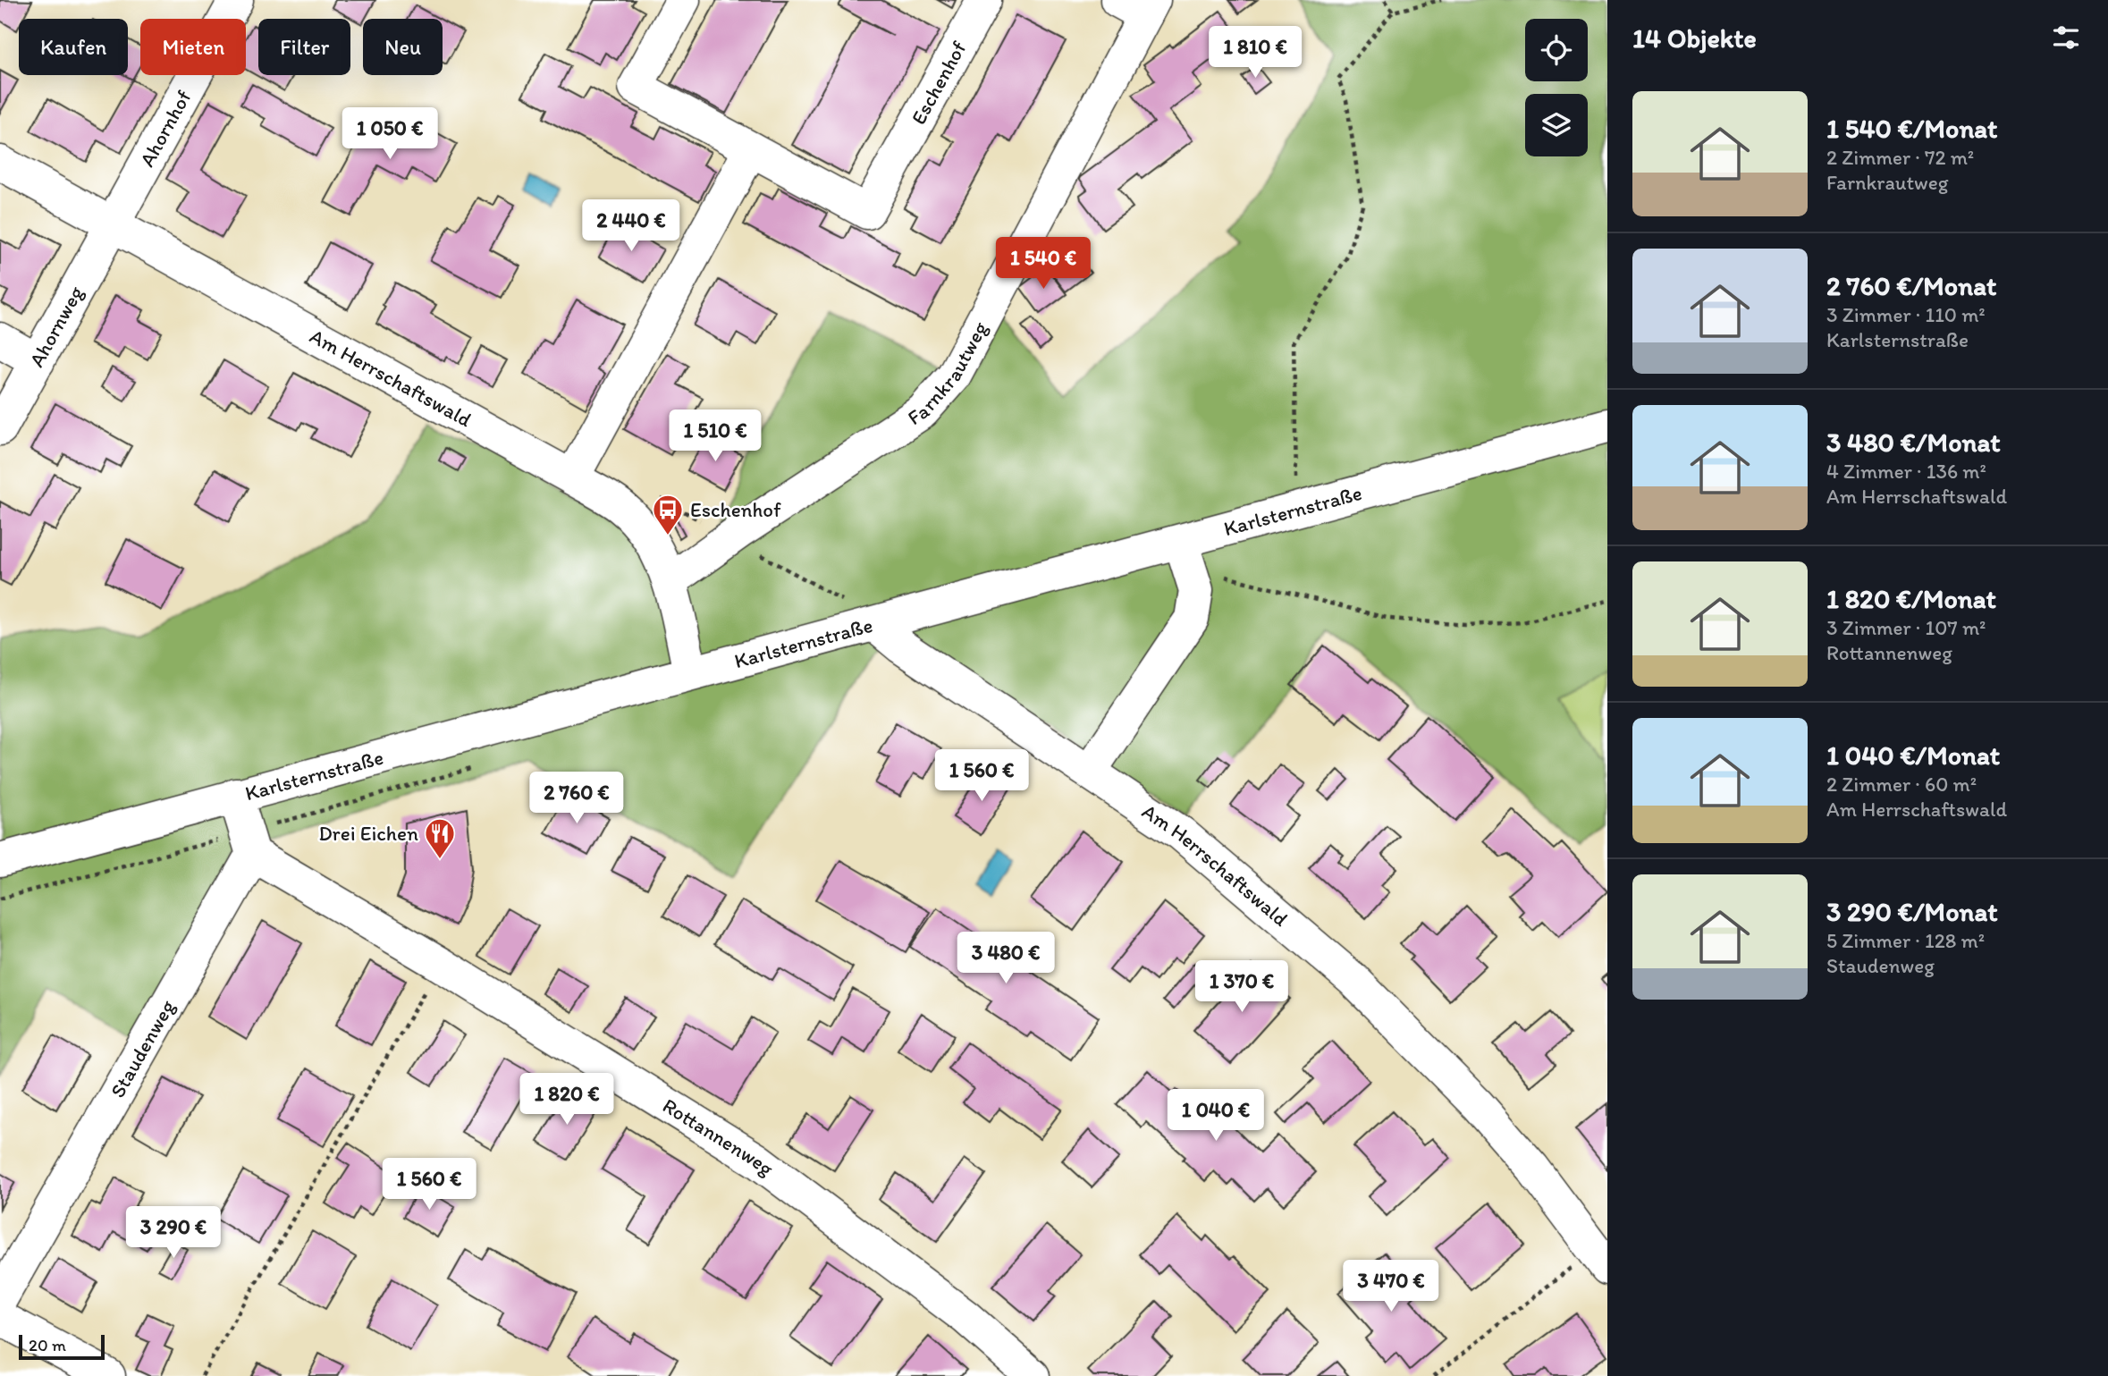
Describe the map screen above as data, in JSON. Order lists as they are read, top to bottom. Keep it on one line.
{"streets":{"street":["Eschenhof","Ahornhof","Ahornweg","Farnkrautweg","Am Herrschaftswald","Karlsternstraße","Staudenweg","Rottannenweg"]},"crossings":[["Ahornhof","Ahornweg"],["Ahornhof","Am Herrschaftswald"],["Ahornweg","Am Herrschaftswald"],["Farnkrautweg","Am Herrschaftswald"],["Am Herrschaftswald","Karlsternstraße"],["Staudenweg","Rottannenweg"]],"places":{"bus stop":["Eschenhof"],"restaurant":["Drei Eichen"]},"scale_bar":"20 m","page":{"heading":"14 Objekte","chip":["Kaufen","Mieten","Filter","Neu"],"price":["1 810 €","1 050 €","2 440 €","1 540 €","1 510 €","1 560 €","2 760 €","3 480 €","1 370 €","1 820 €","1 040 €","1 560 €","3 290 €","3 470 €"],"list":[{"name":"1 540 €/Monat","note":"2 Zimmer · 72 m² · Farnkrautweg"},{"name":"2 760 €/Monat","note":"3 Zimmer · 110 m² · Karlsternstraße"},{"name":"3 480 €/Monat","note":"4 Zimmer · 136 m² · Am Herrschaftswald"},{"name":"1 820 €/Monat","note":"3 Zimmer · 107 m² · Rottannenweg"},{"name":"1 040 €/Monat","note":"2 Zimmer · 60 m² · Am Herrschaftswald"},{"name":"3 290 €/Monat","note":"5 Zimmer · 128 m² · Staudenweg"}],"scale":"20 m"}}
